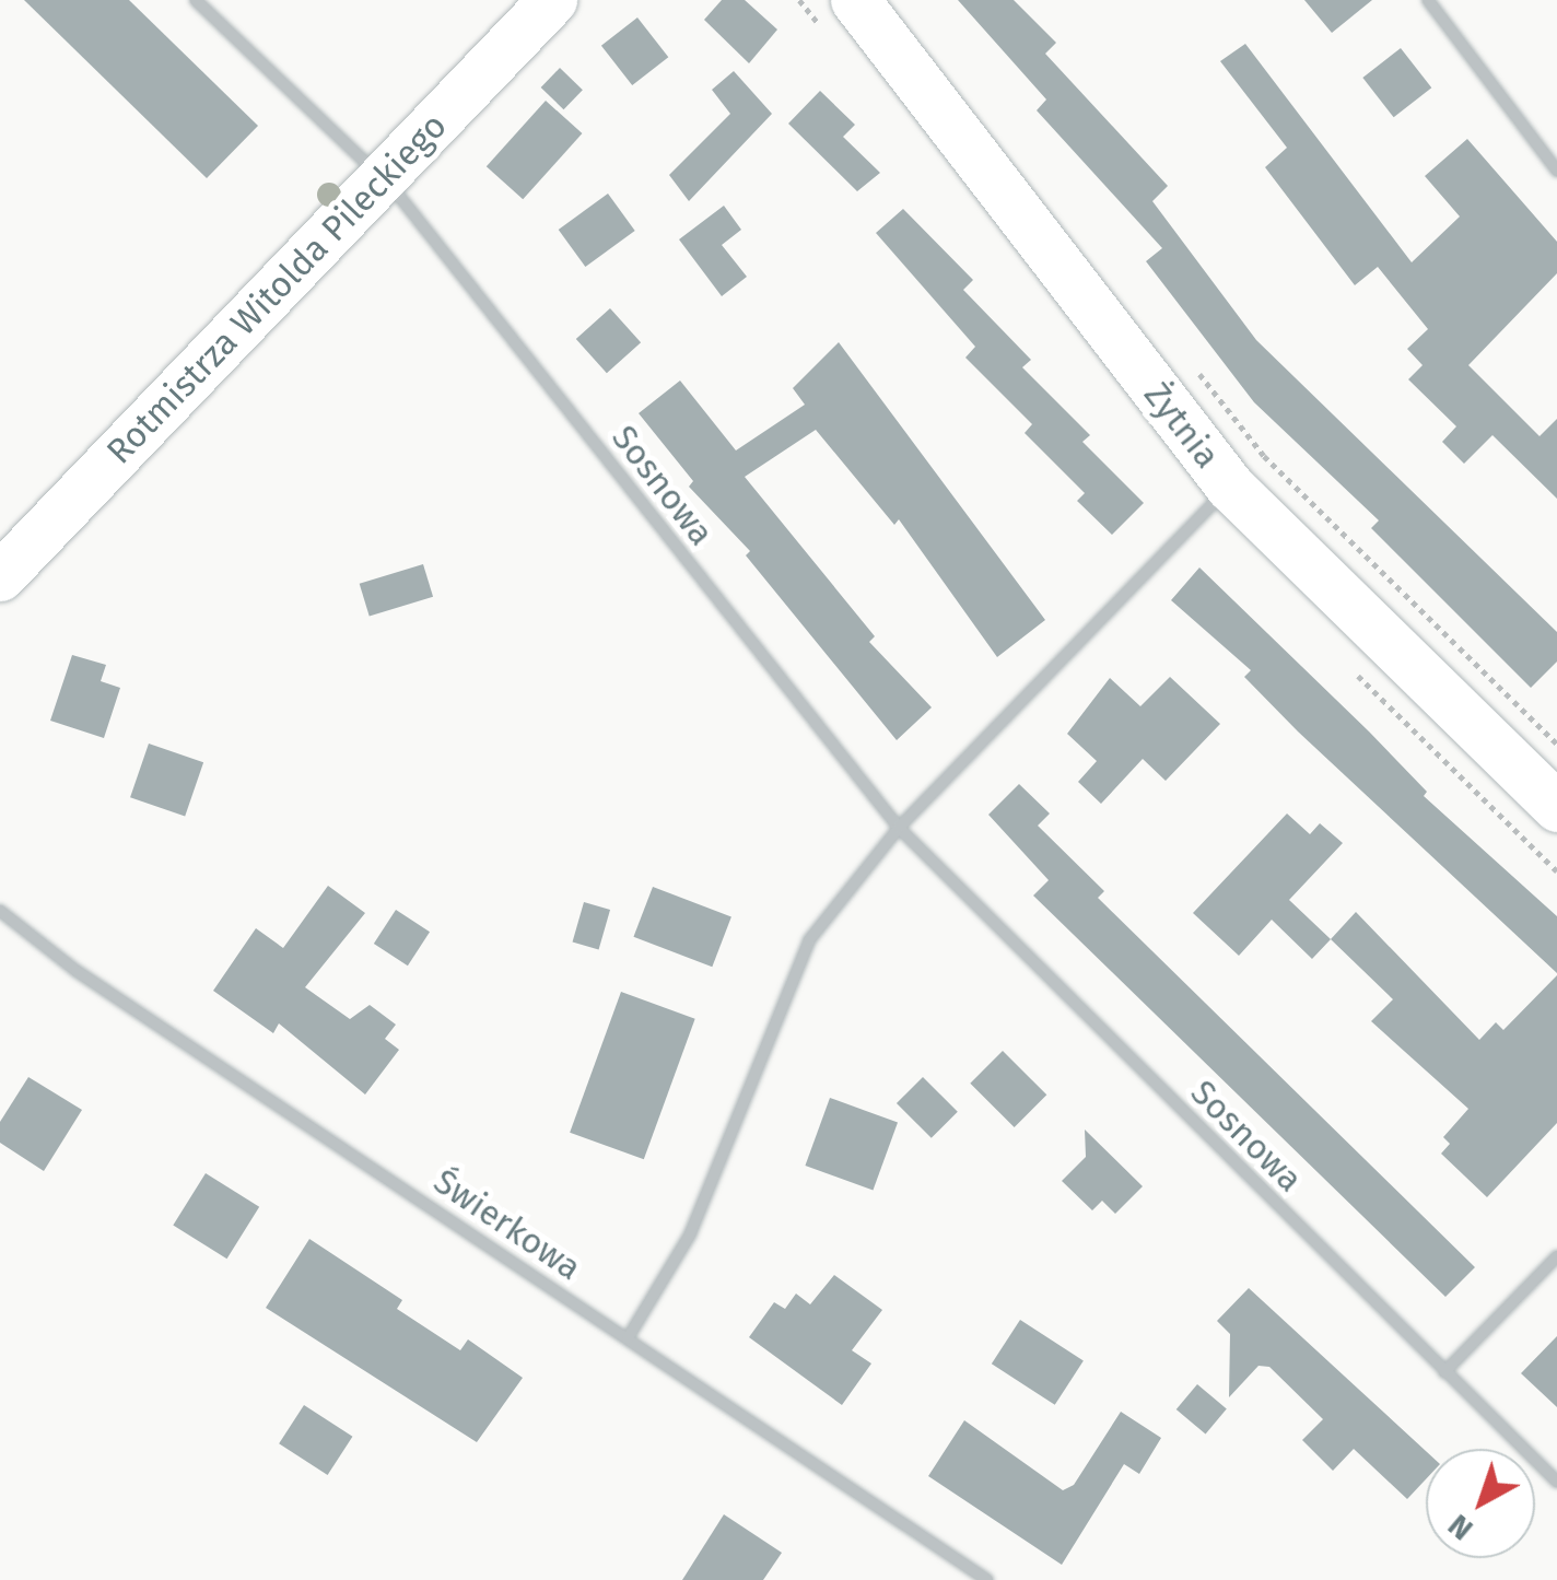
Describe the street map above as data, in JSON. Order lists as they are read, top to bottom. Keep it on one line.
{"streets":{"street":["Rotmistrza Witolda Pileckiego","Żytnia","Sosnowa","Świerkowa"]},"crossings":[["Rotmistrza Witolda Pileckiego","Sosnowa"]],"north":"bottom left"}
